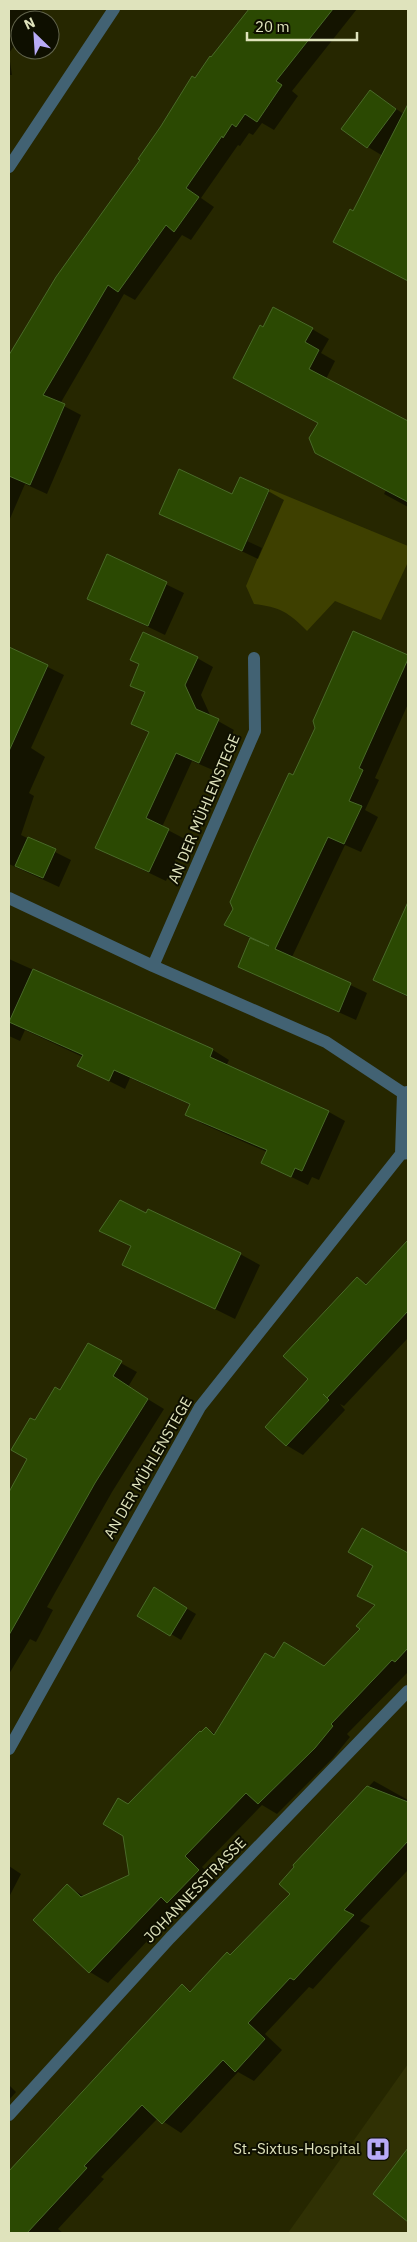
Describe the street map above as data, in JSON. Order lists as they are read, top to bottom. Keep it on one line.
{"streets":{"street":["AN DER MÜHLENSTEGE","JOHANNESSTRASSE"]},"places":{"hospital":["St.-Sixtus-Hospital"]},"scale_bar":"20 m","north":"top left"}
